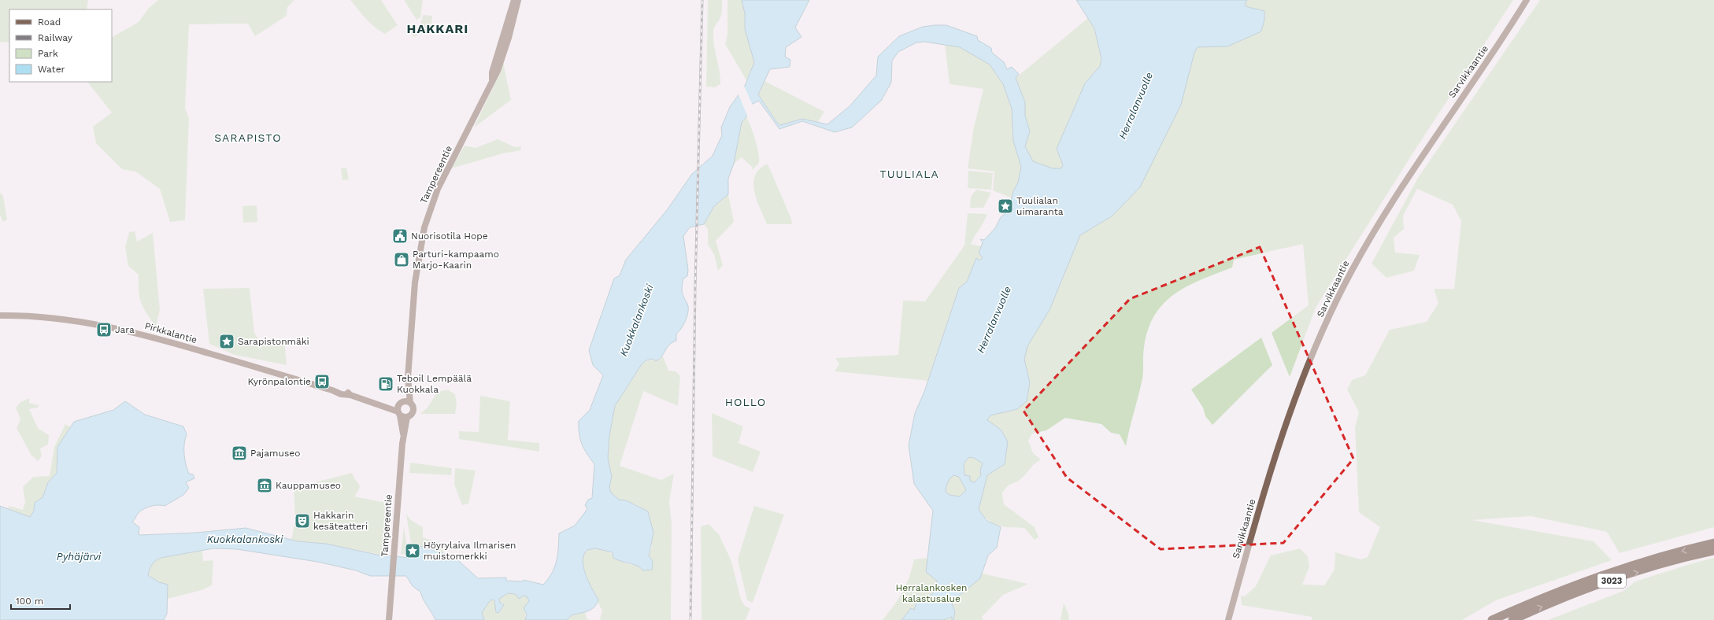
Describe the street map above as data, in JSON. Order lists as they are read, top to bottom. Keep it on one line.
{"streets":{"highway":["3023"],"main road":["Sarvikkaantie","Tampereentie","Pirkkalantie"]},"crossings":[["Tampereentie","Pirkkalantie"]],"districts":["HAKKARI","SARAPISTO","TUULIALA","HOLLO"],"water":["Herralanvuolle","Kuokkalankoski","Pyhäjärvi"],"parks":["Herralankosken kalastusalue"],"places":{"place":["Tuulialan uimaranta","Sarapistonmäki","Höyrylaiva Ilmarisen muistomerkki"],"public building":["Nuorisotila Hope"],"shop":["Parturi-kampaamo Marjo-Kaarin"],"bus stop":["Jara","Kyrönpalontie"],"fuel station":["Teboil Lempäälä Kuokkala"],"museum":["Pajamuseo","Kauppamuseo"],"theatre":["Hakkarin kesäteatteri"]},"legend":["Road","Railway","Park","Water"],"scale_bar":"100 m"}
